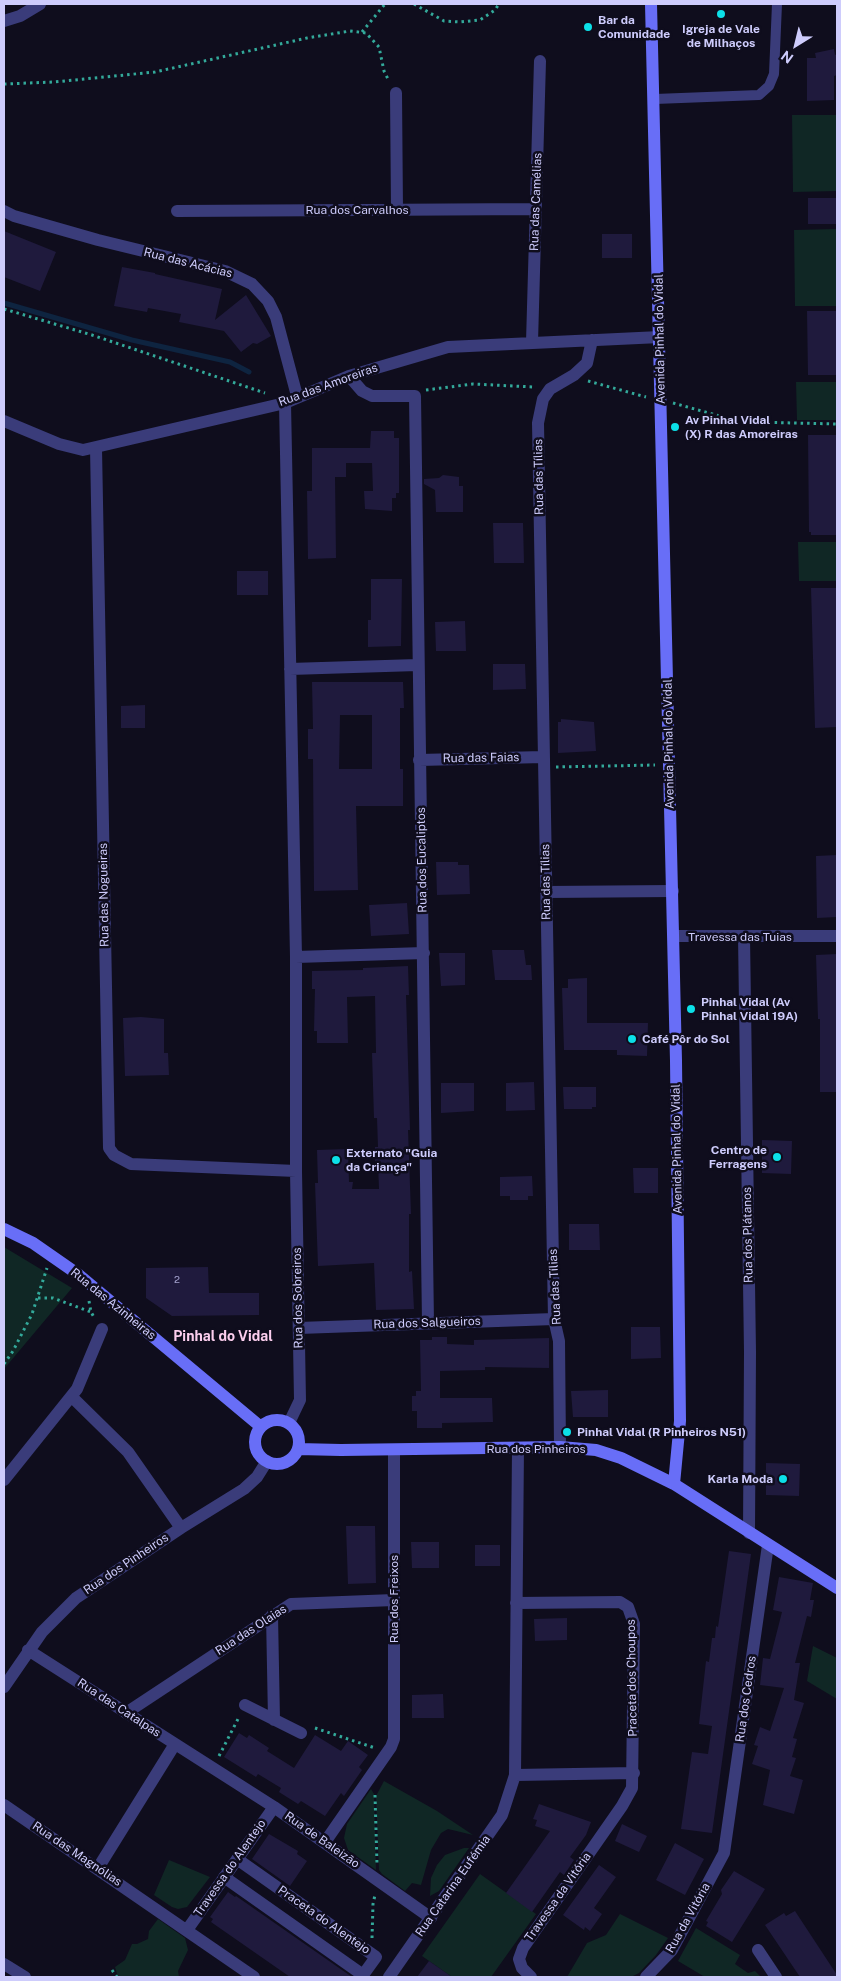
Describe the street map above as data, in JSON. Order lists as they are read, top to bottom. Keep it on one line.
{"streets":{"street":["Rua das Camélias","Rua dos Carvalhos","Rua das Acácias","Avenida Pinhal do Vidal","Rua das Amoreiras","Rua das Tílias","Rua das Faias","Rua dos Eucaliptos","Rua das Nogueiras","Travessa das Tuias","Rua dos Plátanos","Rua dos Sobreiros","Rua das Azinheiras","Rua dos Salgueiros","Rua dos Pinheiros","Rua dos Freixos","Rua das Olaias","Praceta dos Choupos","Rua dos Cedros","Rua das Catalpas","Rua de Baleizão","Rua das Magnólias","Travessa do Alentejo","Rua Catarina Eufémia","Travessa da Vitória","Rua da Vitória","Praceta do Alentejo"]},"crossings":[["Rua das Camélias","Rua dos Carvalhos"],["Rua das Camélias","Rua das Amoreiras"],["Rua das Acácias","Rua das Amoreiras"],["Avenida Pinhal do Vidal","Rua das Amoreiras"],["Avenida Pinhal do Vidal","Travessa das Tuias"],["Avenida Pinhal do Vidal","Rua dos Pinheiros"],["Rua das Amoreiras","Rua das Nogueiras"],["Rua das Amoreiras","Rua dos Sobreiros"],["Rua das Tílias","Rua das Faias"],["Rua das Tílias","Rua dos Salgueiros"],["Rua das Tílias","Rua dos Pinheiros"],["Rua das Faias","Rua dos Eucaliptos"],["Rua dos Eucaliptos","Rua dos Salgueiros"],["Rua das Nogueiras","Rua dos Sobreiros"],["Travessa das Tuias","Rua dos Plátanos"],["Rua dos Plátanos","Rua dos Pinheiros"],["Rua dos Sobreiros","Rua das Azinheiras"],["Rua dos Sobreiros","Rua dos Salgueiros"],["Rua dos Sobreiros","Rua dos Pinheiros"],["Rua das Azinheiras","Rua dos Pinheiros"],["Rua dos Pinheiros","Rua dos Freixos"],["Rua dos Pinheiros","Rua dos Cedros"],["Rua dos Pinheiros","Rua das Catalpas"],["Rua dos Freixos","Rua das Olaias"],["Rua das Olaias","Rua das Catalpas"],["Praceta dos Choupos","Travessa da Vitória"],["Rua dos Cedros","Rua da Vitória"],["Rua das Catalpas","Rua de Baleizão"],["Rua de Baleizão","Travessa do Alentejo"],["Rua de Baleizão","Rua Catarina Eufémia"],["Rua das Magnólias","Travessa do Alentejo"],["Travessa do Alentejo","Praceta do Alentejo"]],"districts":["Pinhal do Vidal"],"places":["Igreja de Vale de Milhaços","Bar da Comunidade","Av Pinhal Vidal (X) R das Amoreiras","Pinhal Vidal (Av Pinhal Vidal 19A)","Café Pôr do Sol","Centro de Ferragens","Externato \"Guia da Criança\"","Pinhal Vidal (R Pinheiros N51)","Karla Moda"],"house_numbers":["2"],"north":"bottom left"}
